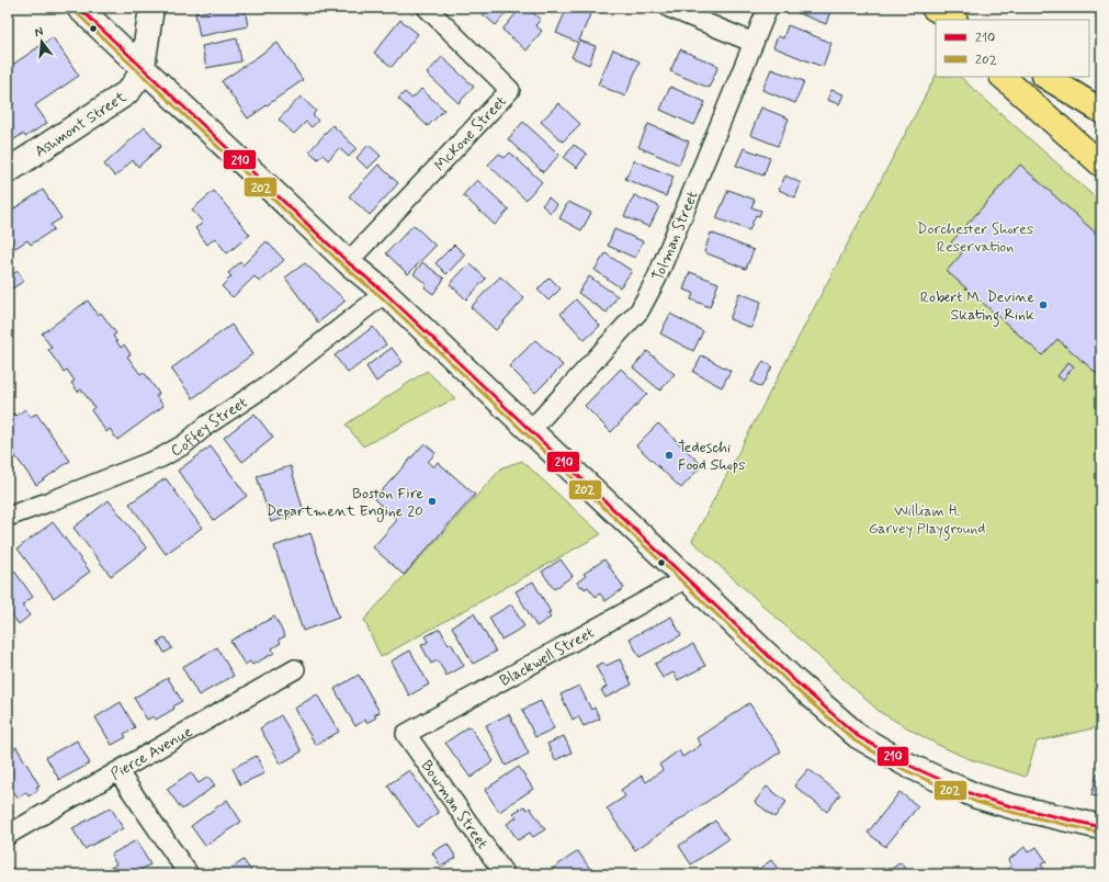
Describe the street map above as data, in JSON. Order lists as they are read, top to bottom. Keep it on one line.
{"streets":{"main road":["Ashmont Street"],"street":["McKone Street","Tolman Street","Coffey Street","Blackwell Street","Pierce Avenue","Bowman Street"]},"crossings":[["Blackwell Street","Bowman Street"]],"parks":["Dorchester Shores Reservation","William H. Garvey Playground"],"places":["Robert M. Devine Skating Rink","Tedeschi Food Shops","Boston Fire Department Engine 20"],"lines":["transit line 210","transit line 202"],"legend":["210","202"],"north":"top"}
